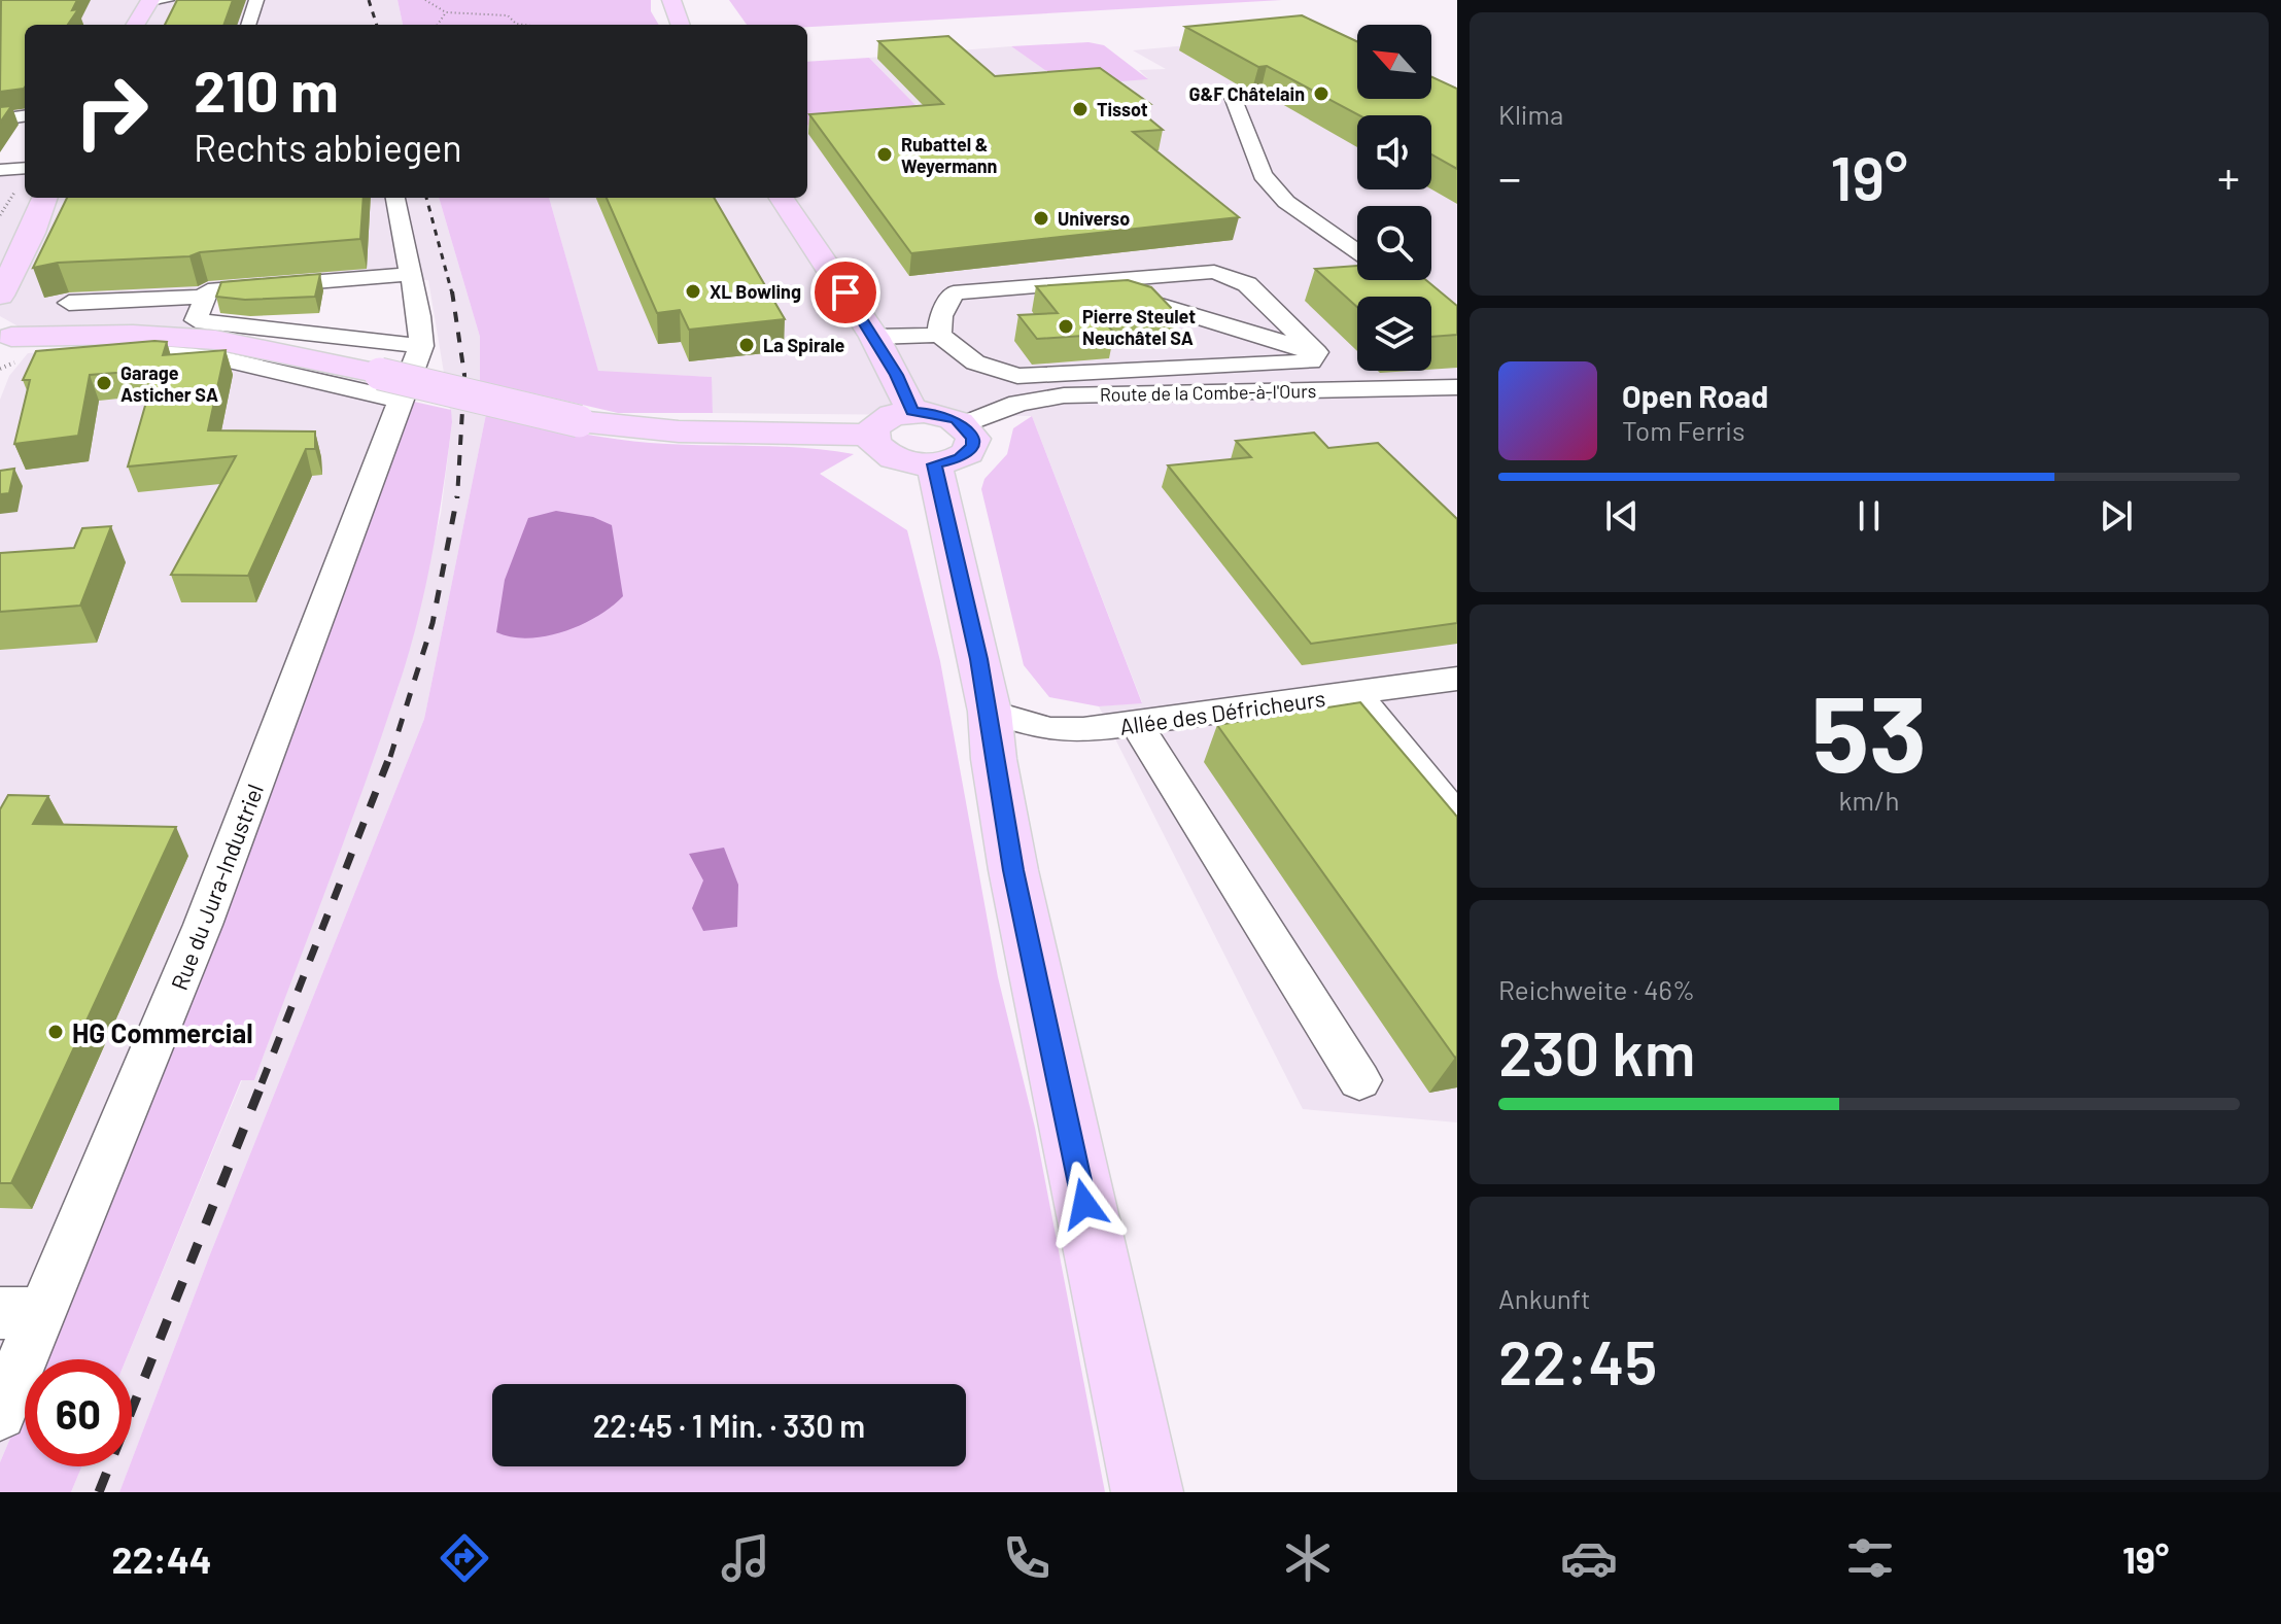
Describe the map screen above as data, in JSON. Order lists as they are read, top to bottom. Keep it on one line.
{"streets":{"street":["Route de la Combe-à-l'Ours","Allée des Défricheurs","Rue du Jura-Industriel"]},"places":["G&F Châtelain","Tissot","Rubattel & Weyermann","Universo","XL Bowling","Pierre Steulet Neuchâtel SA","La Spirale","Garage Asticher SA","HG Commercial"],"north":"top left","page":{"tile":["Klima",["53","km/h"],["Reichweite · 46%","230 km"],["Ankunft","22:45"]],"turn":["210 m","Rechts abbiegen"],"heat":["−","19°","+"],"song":["Open Road","Tom Ferris"],"limit":"60","trip":"22:45 · 1 Min. · 330 m","tabs":["22:44","19°"]}}
